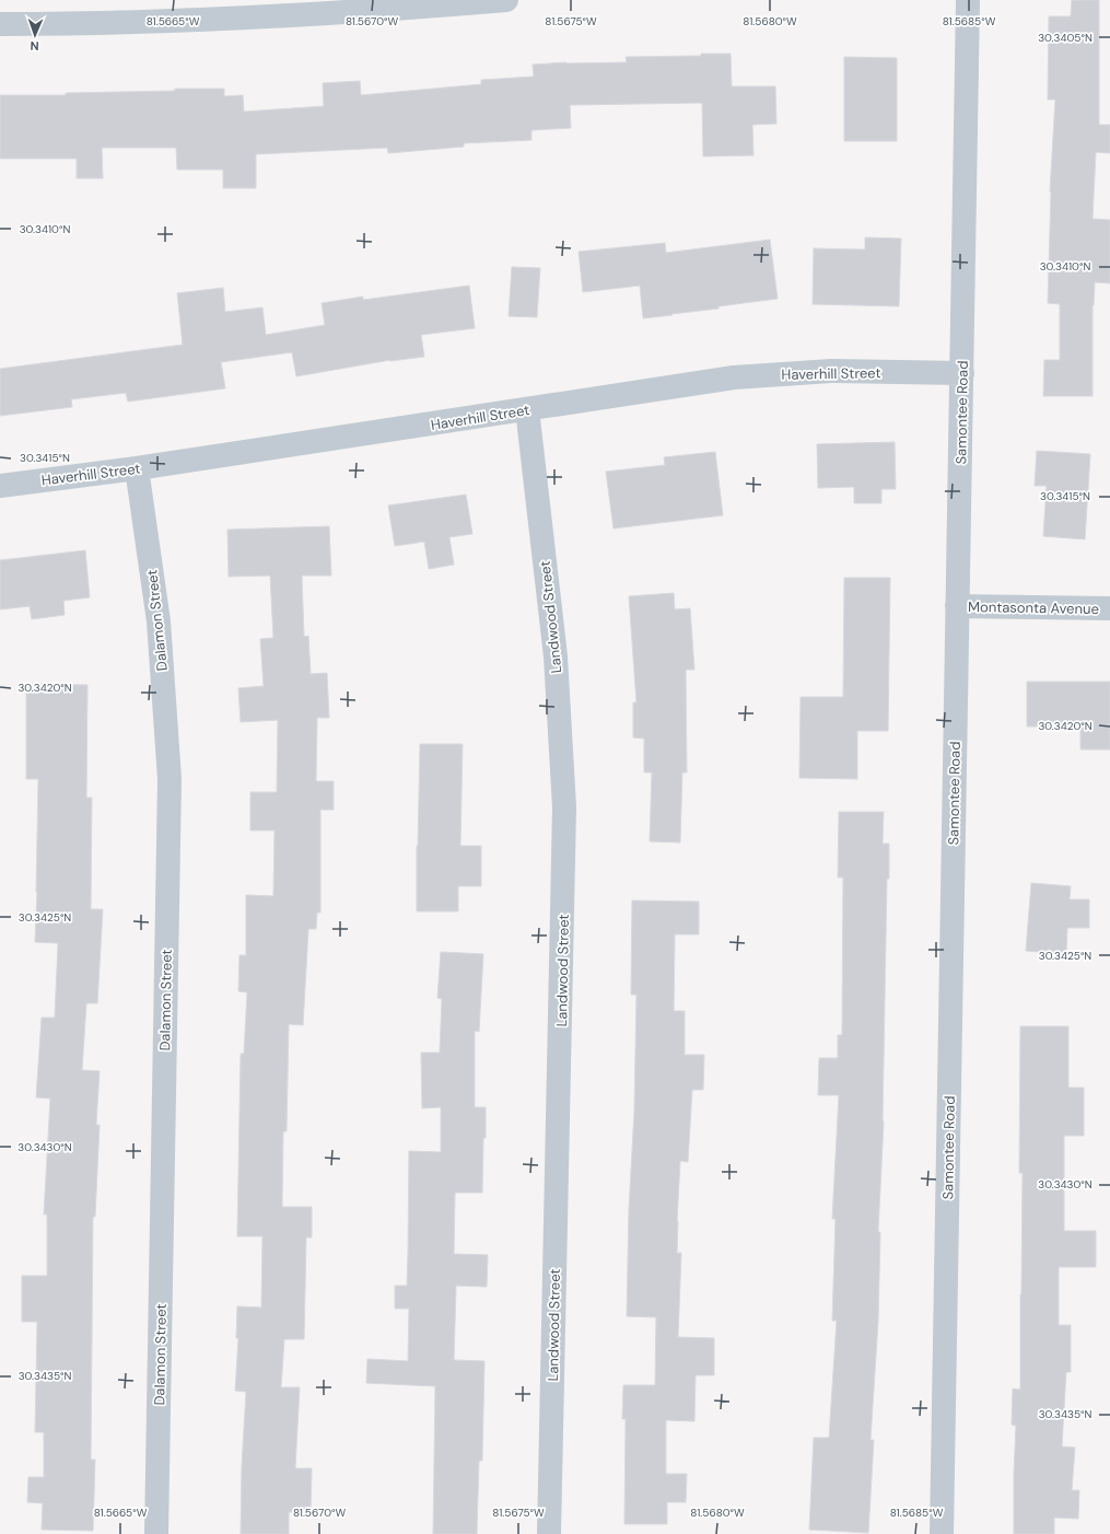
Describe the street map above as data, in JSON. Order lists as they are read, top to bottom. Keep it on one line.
{"streets":{"street":["Haverhill Street","Samontee Road","Montasonta Avenue","Landwood Street","Dalamon Street"]},"crossings":[["Haverhill Street","Samontee Road"],["Haverhill Street","Landwood Street"],["Haverhill Street","Dalamon Street"],["Samontee Road","Montasonta Avenue"]],"north":"bottom","coordinates":["81.5665°W","81.5670°W","81.5675°W","81.5680°W","81.5685°W","30.3405°N","30.3410°N","30.3415°N","30.3420°N","30.3425°N","30.3430°N","30.3435°N"]}
